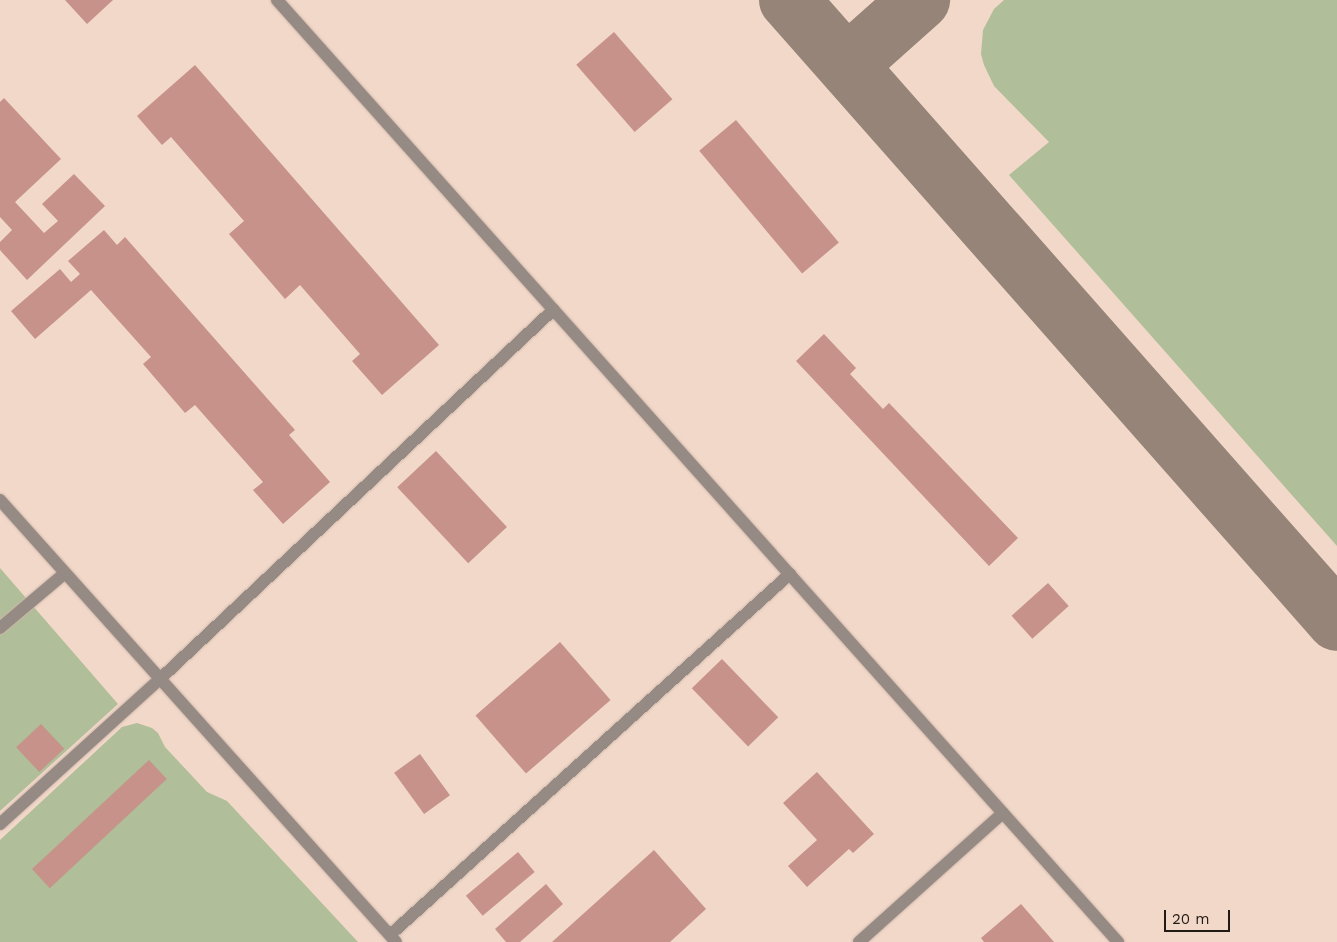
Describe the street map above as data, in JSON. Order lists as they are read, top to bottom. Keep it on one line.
{"scale_bar":"20 m"}
